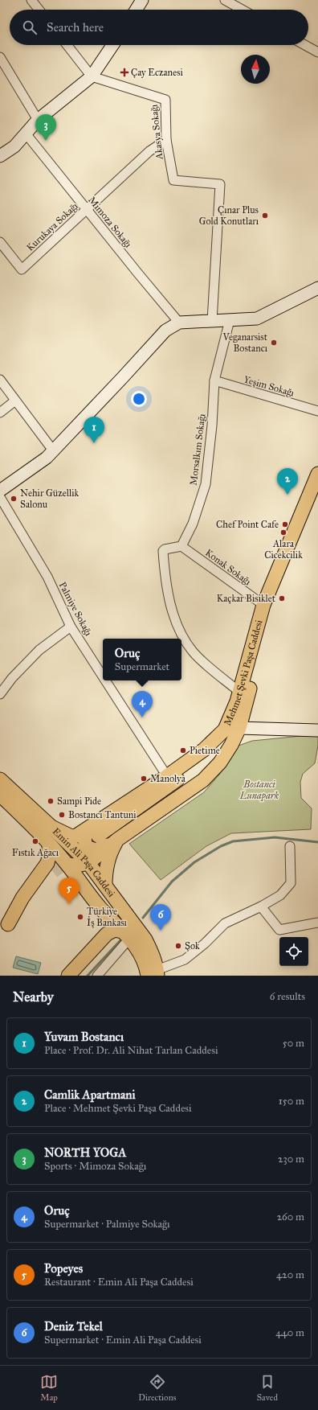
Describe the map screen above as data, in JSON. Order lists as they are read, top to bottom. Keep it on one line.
{"streets":{"main road":["Mehmet Şevki Paşa Caddesi","Emin Ali Paşa Caddesi"],"street":["Akasya Sokağı","Mimoza Sokağı","Kurukaya Sokağı","Yeşim Sokağı","Morsalkım Sokağı","Konak Sokağı","Palmiye Sokağı"]},"crossings":[["Akasya Sokağı","Kurukaya Sokağı"],["Mimoza Sokağı","Kurukaya Sokağı"],["Yeşim Sokağı","Morsalkım Sokağı"],["Morsalkım Sokağı","Konak Sokağı"],["Konak Sokağı","Mehmet Şevki Paşa Caddesi"],["Palmiye Sokağı","Mehmet Şevki Paşa Caddesi"],["Mehmet Şevki Paşa Caddesi","Emin Ali Paşa Caddesi"]],"parks":["Bostanci Lunapark"],"places":{"health":["Çay Eczanesi"],"other":["Çınar Plus Gold Konutları","Veganarsist Bostancı","Nehir Güzellik Salonu","Chef Point Cafe","Alara Cicekcilik","Kaçkar Bisiklet","Pietime","Manolya","Sampi Pide","Bostancı Tantuni","Fıstık Ağacı","Türkiye İş Bankası","Şok"]},"north":"top","page":{"search":"Search here","pins":["3","1","2","4","5","6"],"popup":["Oruç","Supermarket"],"heading":["Nearby","6 results"],"list":[{"mark":"1","name":"Yuvam Bostancı","note":"Place · Prof. Dr. Ali Nihat Tarlan Caddesi","value":"50 m"},{"mark":"2","name":"Camlik Apartmani","note":"Place · Mehmet Şevki Paşa Caddesi","value":"150 m"},{"mark":"3","name":"NORTH YOGA","note":"Sports · Mimoza Sokağı","value":"230 m"},{"mark":"4","name":"Oruç","note":"Supermarket · Palmiye Sokağı","value":"260 m"},{"mark":"5","name":"Popeyes","note":"Restaurant · Emin Ali Paşa Caddesi","value":"420 m"},{"mark":"6","name":"Deniz Tekel","note":"Supermarket · Emin Ali Paşa Caddesi","value":"440 m"}],"nav":["Map","Directions","Saved"]}}
